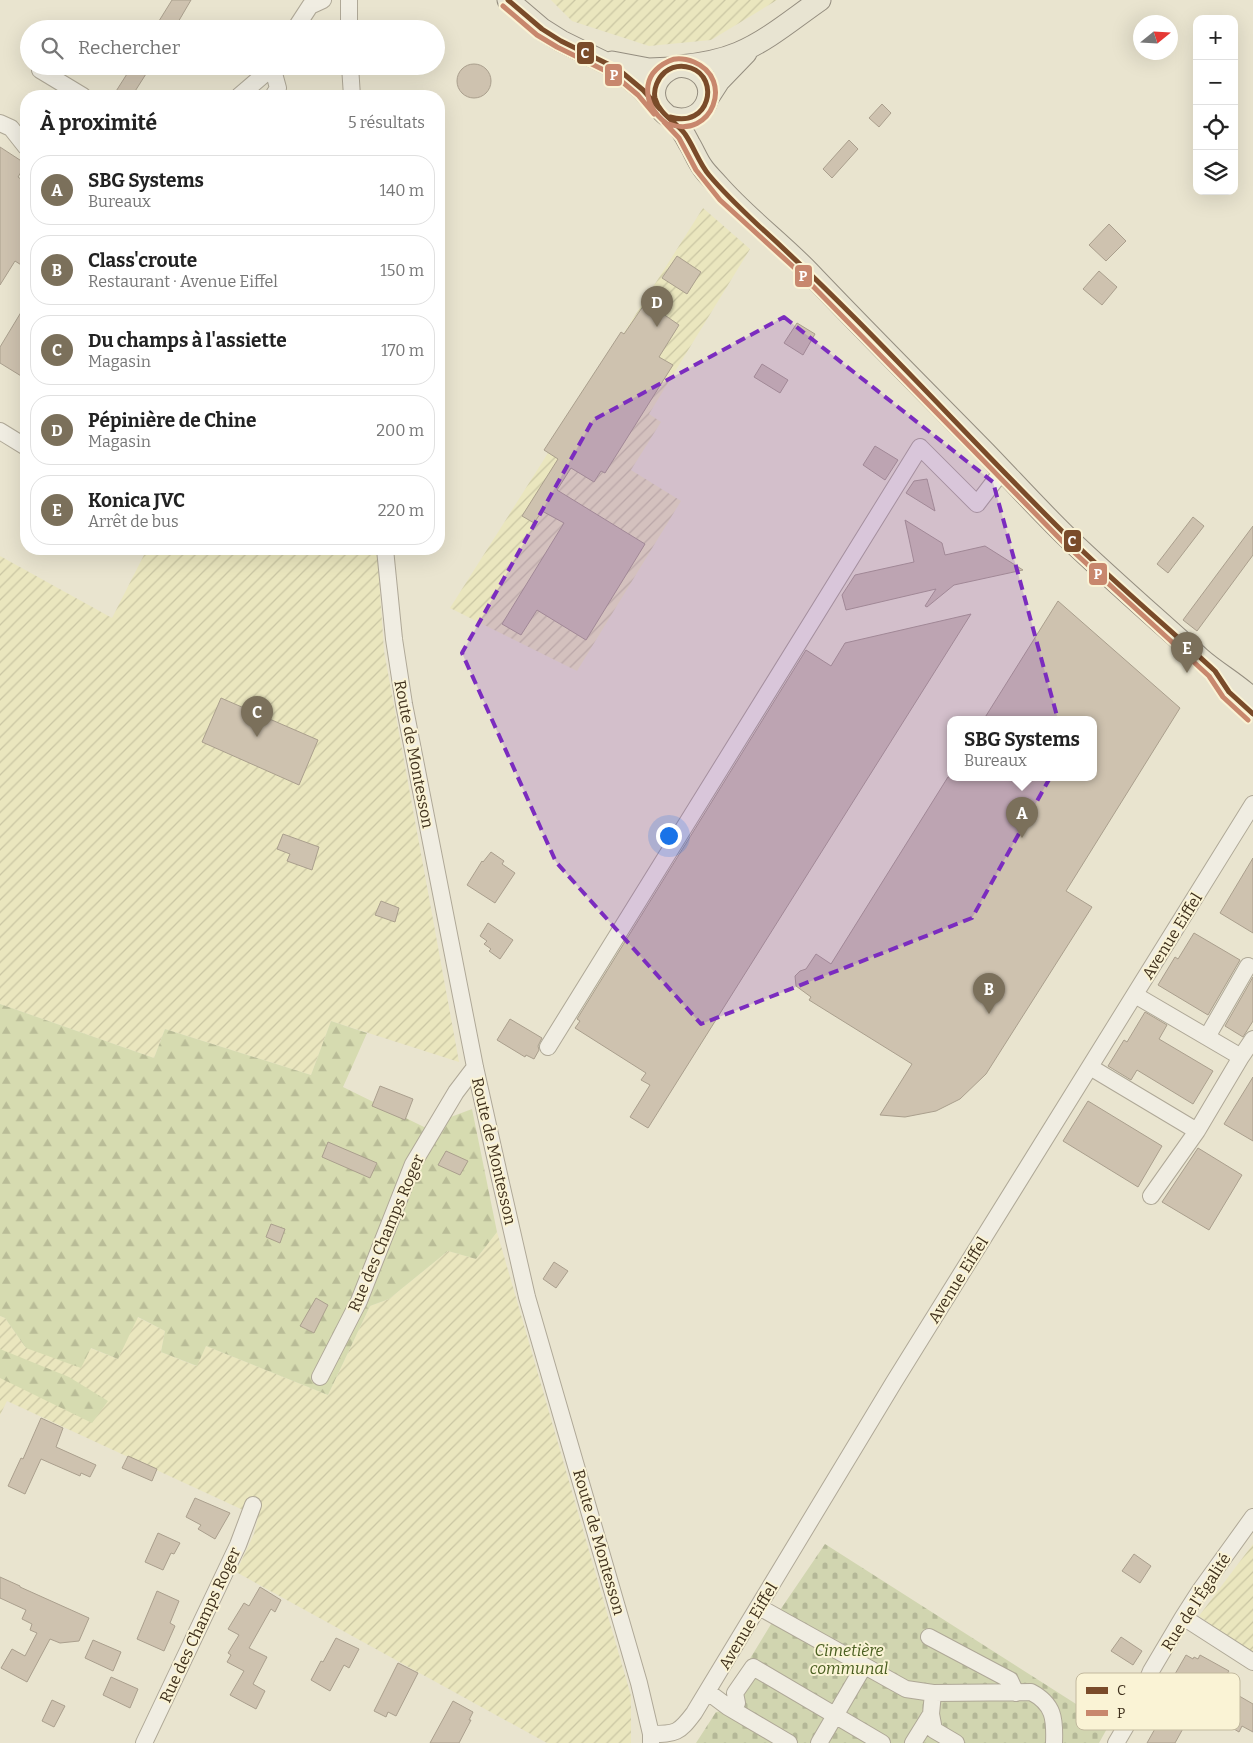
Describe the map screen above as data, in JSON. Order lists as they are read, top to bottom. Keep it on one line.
{"streets":{"street":["Route de Montesson","Avenue Eiffel","Rue des Champs Roger","Rue de l'Égalité"]},"crossings":[["Route de Montesson","Avenue Eiffel"],["Route de Montesson","Rue des Champs Roger"]],"parks":["Cimetière communal"],"lines":["transit line C","transit line P"],"legend":["C","P"],"north":"right","page":{"map_buttons":["+","−"],"search":"Rechercher","heading":["À proximité","5 résultats"],"list":[{"mark":"A","name":"SBG Systems","note":"Bureaux","value":"140 m"},{"mark":"B","name":"Class'croute","note":"Restaurant · Avenue Eiffel","value":"150 m"},{"mark":"C","name":"Du champs à l'assiette","note":"Magasin","value":"170 m"},{"mark":"D","name":"Pépinière de Chine","note":"Magasin","value":"200 m"},{"mark":"E","name":"Konica JVC","note":"Arrêt de bus","value":"220 m"}],"pins":["D","E","C","A","B"],"popup":["SBG Systems","Bureaux"]}}
